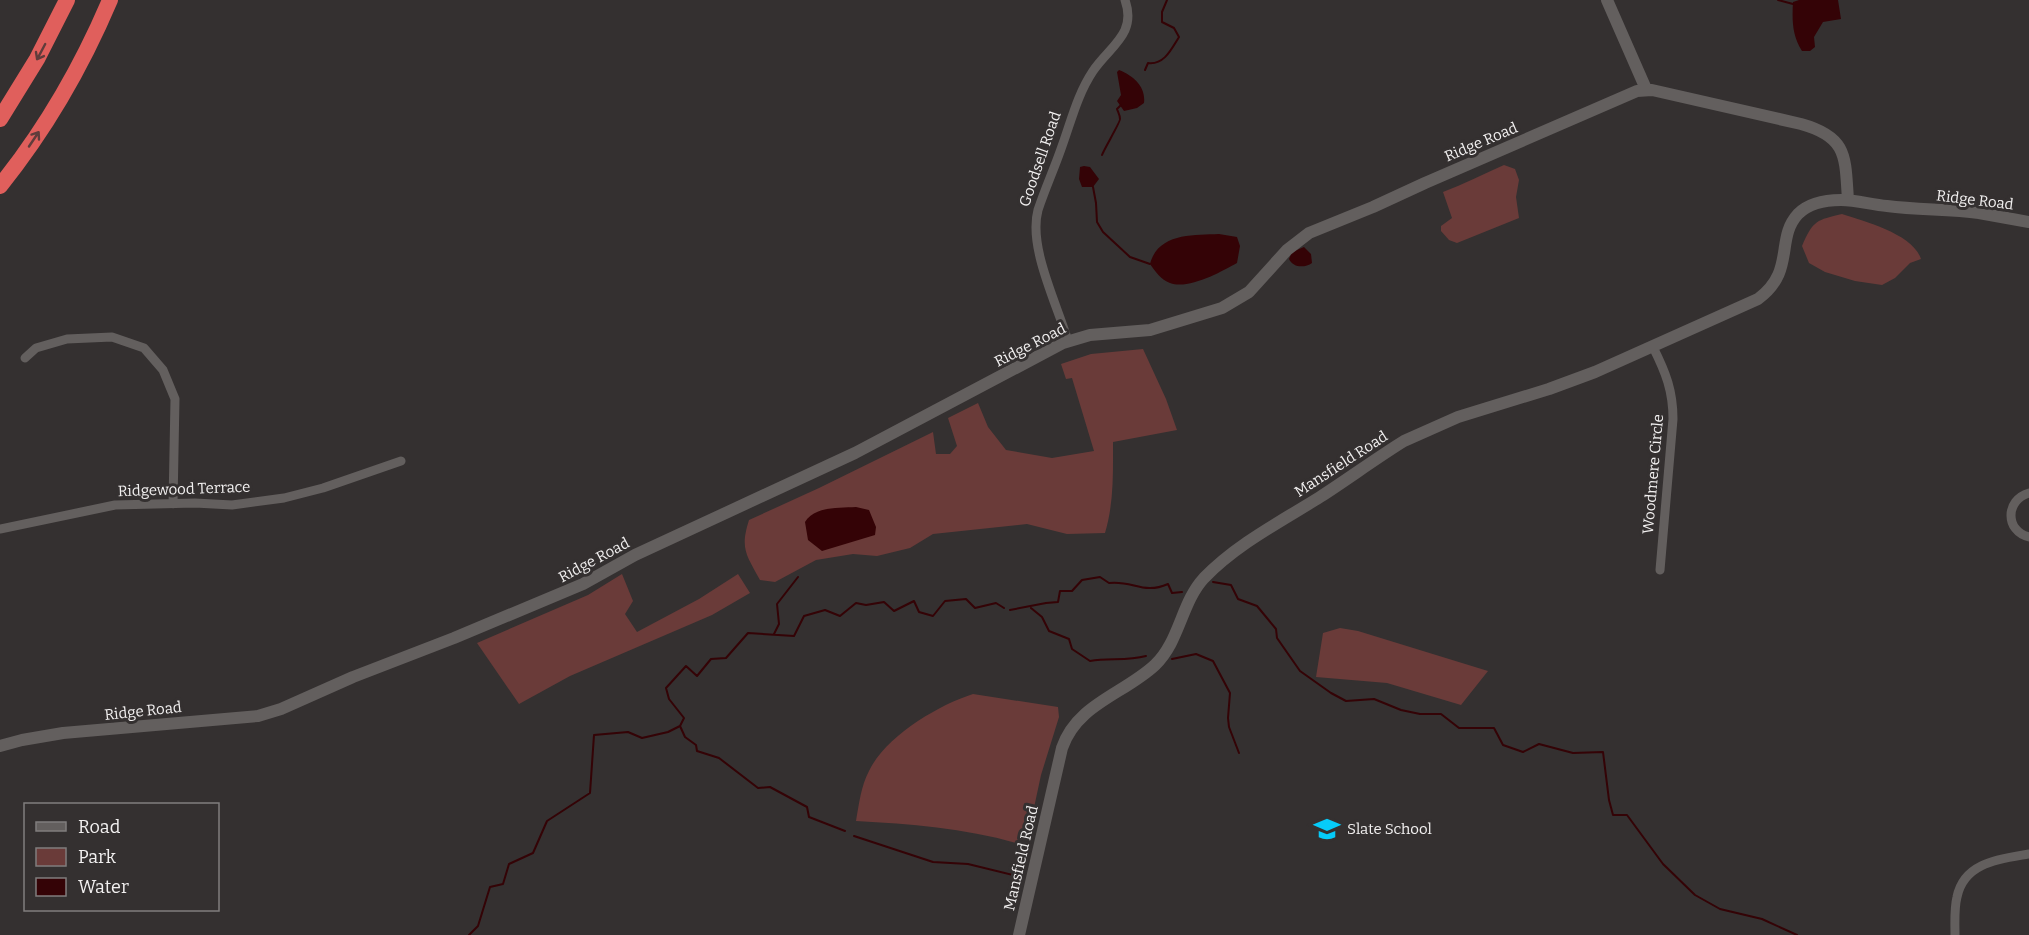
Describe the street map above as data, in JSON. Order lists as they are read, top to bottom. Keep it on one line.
{"streets":{"street":["Ridge Road","Goodsell Road","Mansfield Road","Woodmere Circle","Ridgewood Terrace"]},"crossings":[["Ridge Road","Goodsell Road"],["Ridge Road","Mansfield Road"],["Mansfield Road","Woodmere Circle"]],"places":{"school or university":["Slate School"]},"legend":["Road","Park","Water"]}
